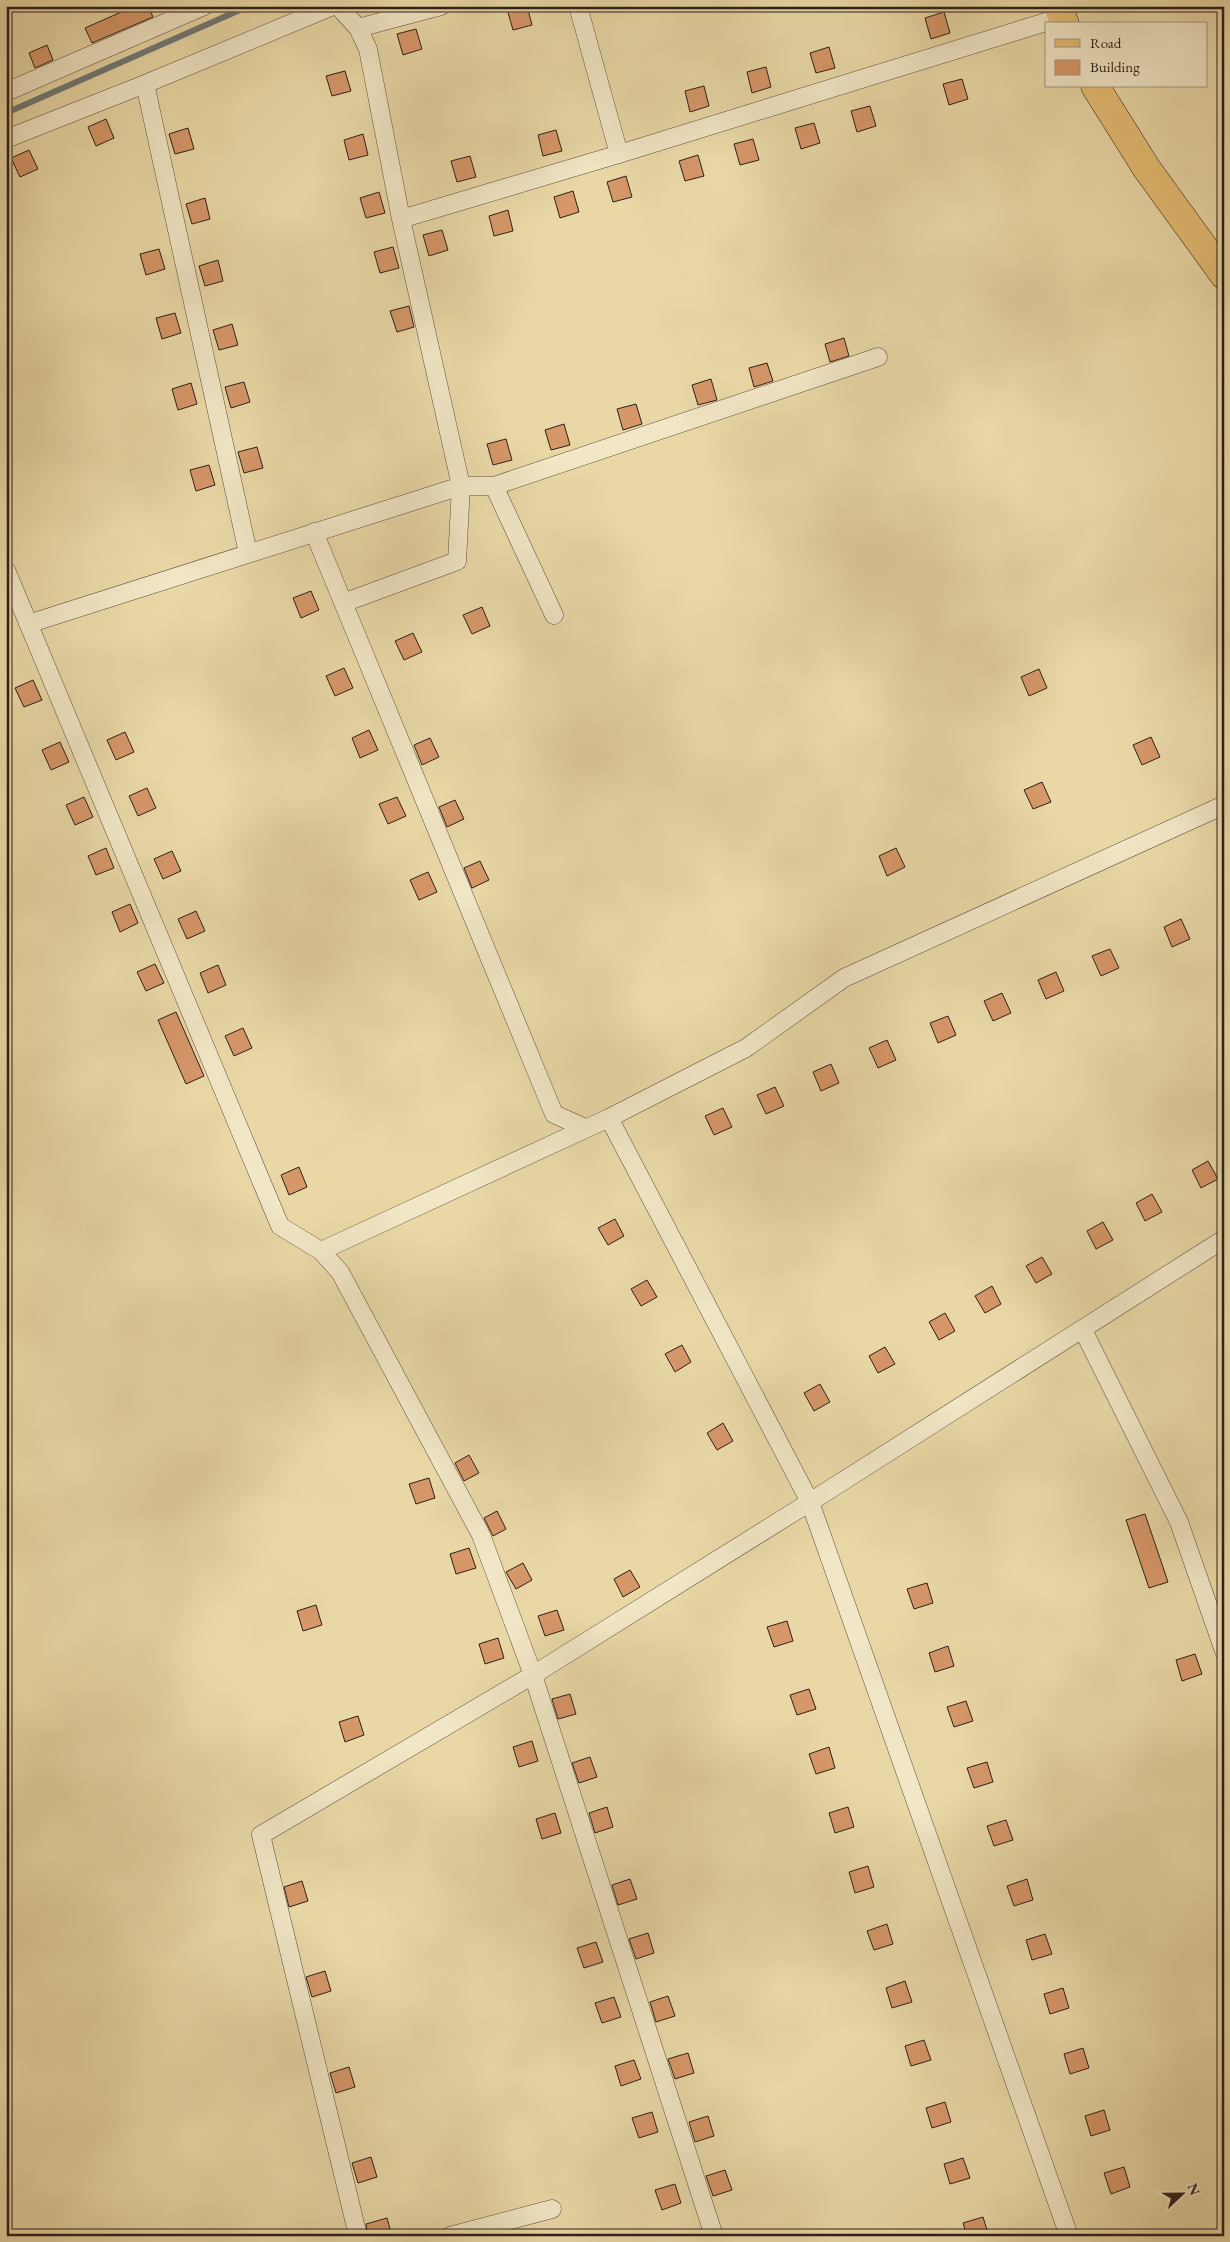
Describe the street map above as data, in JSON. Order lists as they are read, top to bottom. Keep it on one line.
{"legend":["Road","Building"],"north":"right"}
